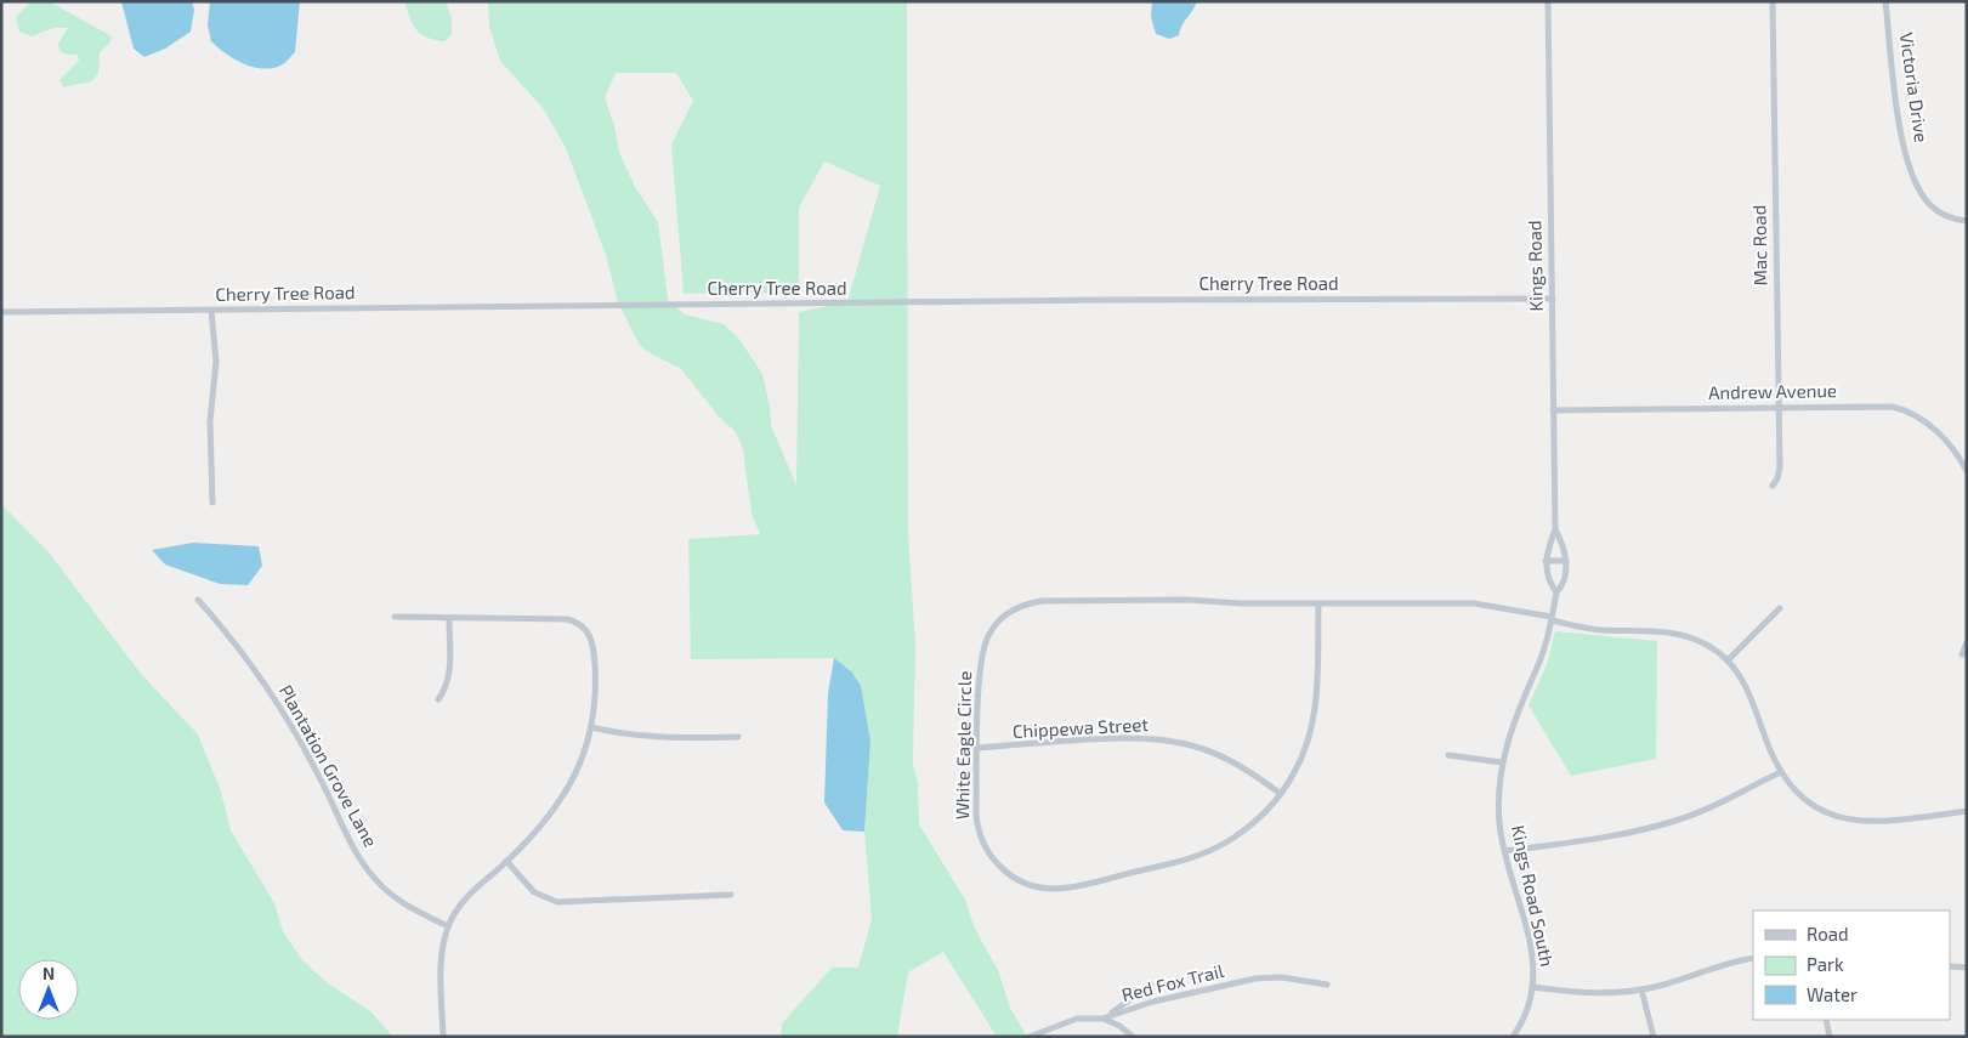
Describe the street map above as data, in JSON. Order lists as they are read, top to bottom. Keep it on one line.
{"streets":{"street":["Victoria Drive","Mac Road","Kings Road","Cherry Tree Road","Andrew Avenue","Chippewa Street","White Eagle Circle","Plantation Grove Lane","Kings Road South","Red Fox Trail"]},"crossings":[["Mac Road","Andrew Avenue"],["Kings Road","Cherry Tree Road"],["Kings Road","Andrew Avenue"],["Chippewa Street","White Eagle Circle"],["White Eagle Circle","Kings Road South"]],"legend":["Road","Park","Water"],"north":"top"}
